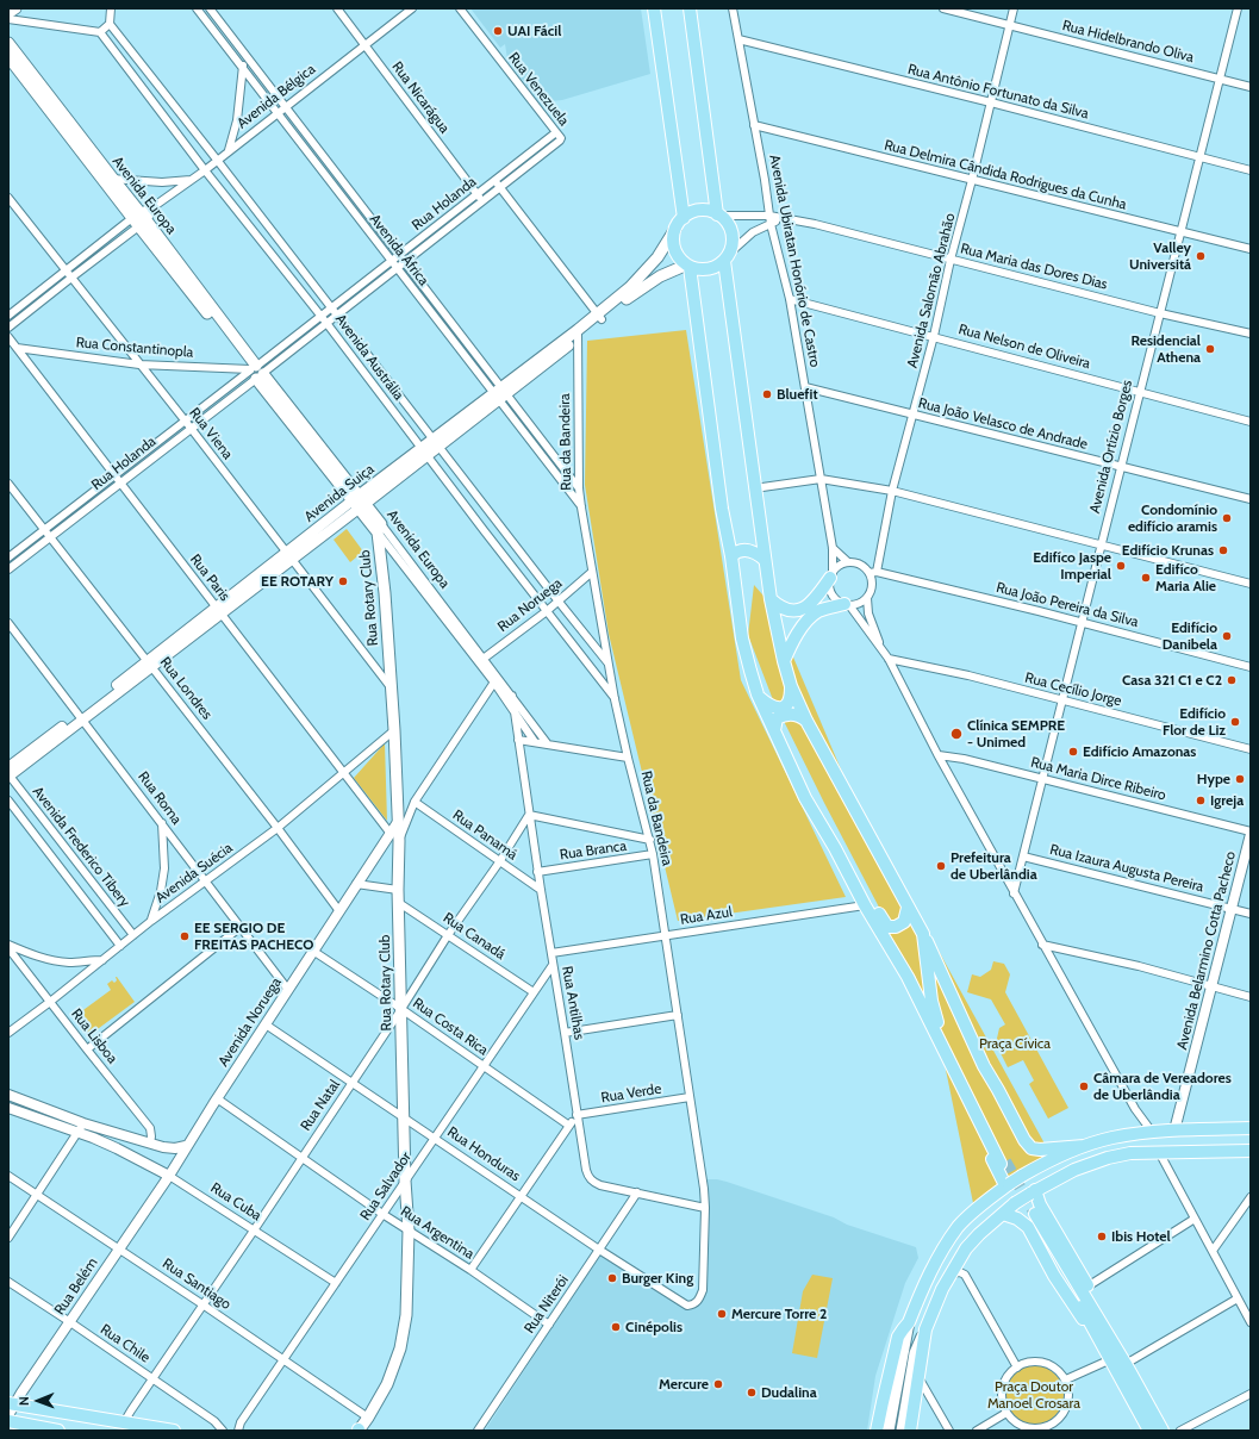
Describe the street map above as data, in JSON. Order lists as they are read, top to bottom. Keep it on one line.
{"streets":{"main road":["Avenida Europa","Avenida Suiça","Rua Rotary Club"],"street":["Rua Hidelbrando Oliva","Rua Venezuela","Rua Antônio Fortunato da Silva","Avenida Bélgica","Rua Nicarágua","Rua Delmira Cândida Rodrigues da Cunha","Rua Holanda","Avenida África","Avenida Ubiratan Honório de Castro","Rua Maria das Dores Dias","Avenida Salomão Abrahão","Rua Nelson de Oliveira","Rua Constantinopla","Avenida Austrália","Rua João Velasco de Andrade","Rua Viena","Rua da Bandeira","Avenida Ortízio Borges","Rua Paris","Rua Noruega","Rua João Pereira da Silva","Rua Londres","Rua Cecílio Jorge","Rua Maria Dirce Ribeiro","Rua Roma","Rua Panamá","Avenida Frederico Tibery","Rua Branca","Rua Izaura Augusta Pereira","Avenida Suécia","Rua Azul","Rua Canadá","Avenida Belarmino Cotta Pacheco","Rua Antilhas","Avenida Noruega","Rua Costa Rica","Rua Lisboa","Rua Verde","Rua Natal","Rua Honduras","Rua Salvador","Rua Cuba","Rua Argentina","Rua Santiago","Rua Belém","Rua Niterói","Rua Chile"]},"crossings":[["Rua Hidelbrando Oliva","Avenida Salomão Abrahão"],["Rua Hidelbrando Oliva","Avenida Ortízio Borges"],["Rua Venezuela","Rua Holanda"],["Rua Antônio Fortunato da Silva","Avenida Ubiratan Honório de Castro"],["Rua Antônio Fortunato da Silva","Avenida Salomão Abrahão"],["Rua Antônio Fortunato da Silva","Avenida Ortízio Borges"],["Avenida Bélgica","Rua Nicarágua"],["Avenida Bélgica","Avenida Europa"],["Avenida Bélgica","Avenida África"],["Avenida Bélgica","Avenida Austrália"],["Avenida Bélgica","Rua Viena"],["Rua Nicarágua","Rua Holanda"],["Rua Delmira Cândida Rodrigues da Cunha","Avenida Ubiratan Honório de Castro"],["Rua Delmira Cândida Rodrigues da Cunha","Avenida Salomão Abrahão"],["Rua Delmira Cândida Rodrigues da Cunha","Avenida Ortízio Borges"],["Avenida Europa","Rua Holanda"],["Avenida Europa","Rua Constantinopla"],["Avenida Europa","Avenida Suiça"],["Avenida Europa","Rua Rotary Club"],["Avenida Europa","Rua Noruega"],["Avenida Europa","Rua Antilhas"],["Rua Holanda","Avenida África"],["Rua Holanda","Rua Constantinopla"],["Rua Holanda","Avenida Austrália"],["Rua Holanda","Rua Viena"],["Rua Holanda","Rua Paris"],["Rua Holanda","Rua Londres"],["Avenida África","Rua da Bandeira"],["Avenida África","Avenida Suiça"],["Avenida Ubiratan Honório de Castro","Rua Maria das Dores Dias"],["Avenida Ubiratan Honório de Castro","Avenida Salomão Abrahão"],["Avenida Ubiratan Honório de Castro","Rua Nelson de Oliveira"],["Avenida Ubiratan Honório de Castro","Rua João Velasco de Andrade"],["Avenida Ubiratan Honório de Castro","Rua João Pereira da Silva"],["Rua Maria das Dores Dias","Avenida Salomão Abrahão"],["Rua Maria das Dores Dias","Avenida Ortízio Borges"],["Rua Maria das Dores Dias","Avenida Suiça"],["Avenida Salomão Abrahão","Rua Nelson de Oliveira"],["Avenida Salomão Abrahão","Rua João Velasco de Andrade"],["Avenida Salomão Abrahão","Rua João Pereira da Silva"],["Rua Nelson de Oliveira","Avenida Ortízio Borges"],["Rua Constantinopla","Rua Viena"],["Rua Constantinopla","Rua Paris"],["Avenida Austrália","Rua da Bandeira"],["Avenida Austrália","Avenida Suiça"],["Avenida Austrália","Rua Noruega"],["Rua João Velasco de Andrade","Avenida Ortízio Borges"],["Rua Viena","Avenida Suiça"],["Rua Viena","Rua Rotary Club"],["Rua da Bandeira","Avenida Suiça"],["Rua da Bandeira","Rua Noruega"],["Rua da Bandeira","Rua Branca"],["Rua da Bandeira","Rua Azul"],["Rua da Bandeira","Rua Antilhas"],["Rua da Bandeira","Rua Verde"],["Rua da Bandeira","Rua Honduras"],["Avenida Ortízio Borges","Rua João Pereira da Silva"],["Avenida Ortízio Borges","Rua Cecílio Jorge"],["Avenida Ortízio Borges","Rua Maria Dirce Ribeiro"],["Avenida Ortízio Borges","Rua Izaura Augusta Pereira"],["Avenida Suiça","Rua Paris"],["Avenida Suiça","Rua Londres"],["Avenida Suiça","Rua Roma"],["Avenida Suiça","Avenida Frederico Tibery"],["Rua Paris","Rua Rotary Club"],["Rua Paris","Avenida Suécia"],["Rua Paris","Avenida Noruega"],["Rua Rotary Club","Avenida Suécia"],["Rua Rotary Club","Rua Canadá"],["Rua Rotary Club","Avenida Noruega"],["Rua Rotary Club","Rua Costa Rica"],["Rua Rotary Club","Rua Natal"],["Rua Rotary Club","Rua Honduras"],["Rua Rotary Club","Rua Salvador"],["Rua Rotary Club","Rua Argentina"],["Rua Rotary Club","Rua Santiago"],["Rua Londres","Avenida Suécia"],["Rua Londres","Avenida Noruega"],["Rua Maria Dirce Ribeiro","Avenida Belarmino Cotta Pacheco"],["Rua Roma","Avenida Suécia"],["Rua Roma","Avenida Noruega"],["Rua Panamá","Rua Antilhas"],["Rua Panamá","Rua Natal"],["Avenida Frederico Tibery","Avenida Suécia"],["Rua Branca","Rua Antilhas"],["Rua Izaura Augusta Pereira","Avenida Belarmino Cotta Pacheco"],["Avenida Suécia","Rua Lisboa"],["Rua Azul","Rua Antilhas"],["Rua Canadá","Rua Natal"],["Rua Canadá","Rua Salvador"],["Rua Antilhas","Rua Verde"],["Rua Antilhas","Rua Natal"],["Rua Antilhas","Rua Salvador"],["Rua Antilhas","Rua Niterói"],["Avenida Noruega","Rua Costa Rica"],["Avenida Noruega","Rua Honduras"],["Avenida Noruega","Rua Cuba"],["Avenida Noruega","Rua Argentina"],["Avenida Noruega","Rua Belém"],["Rua Costa Rica","Rua Natal"],["Rua Costa Rica","Rua Salvador"],["Rua Natal","Rua Honduras"],["Rua Natal","Rua Cuba"],["Rua Natal","Rua Argentina"],["Rua Natal","Rua Santiago"],["Rua Natal","Rua Chile"],["Rua Honduras","Rua Salvador"],["Rua Honduras","Rua Niterói"],["Rua Salvador","Rua Cuba"],["Rua Salvador","Rua Argentina"],["Rua Salvador","Rua Santiago"],["Rua Cuba","Rua Belém"],["Rua Argentina","Rua Niterói"],["Rua Santiago","Rua Belém"],["Rua Belém","Rua Chile"]],"parks":["Praça Cívica","Praça Doutor Manoel Crosara"],"places":["UAI Fácil","Valley Universitá","Residencial Athena","Bluefit","Condomínio edifício aramis","Edifício Krunas","Edifíco Jaspe Imperial","Edifíco Maria Alie","EE ROTARY","Edifício Danibela","Casa 321 C1 e C2","Edifício Flor de Liz","Clínica SEMPRE - Unimed","Edifício Amazonas","Hype","Igreja","Prefeitura de Uberlândia","EE SERGIO DE FREITAS PACHECO","Câmara de Vereadores de Uberlândia","Ibis Hotel","Burger King","Mercure Torre 2","Cinépolis","Mercure","Dudalina"],"north":"left"}
